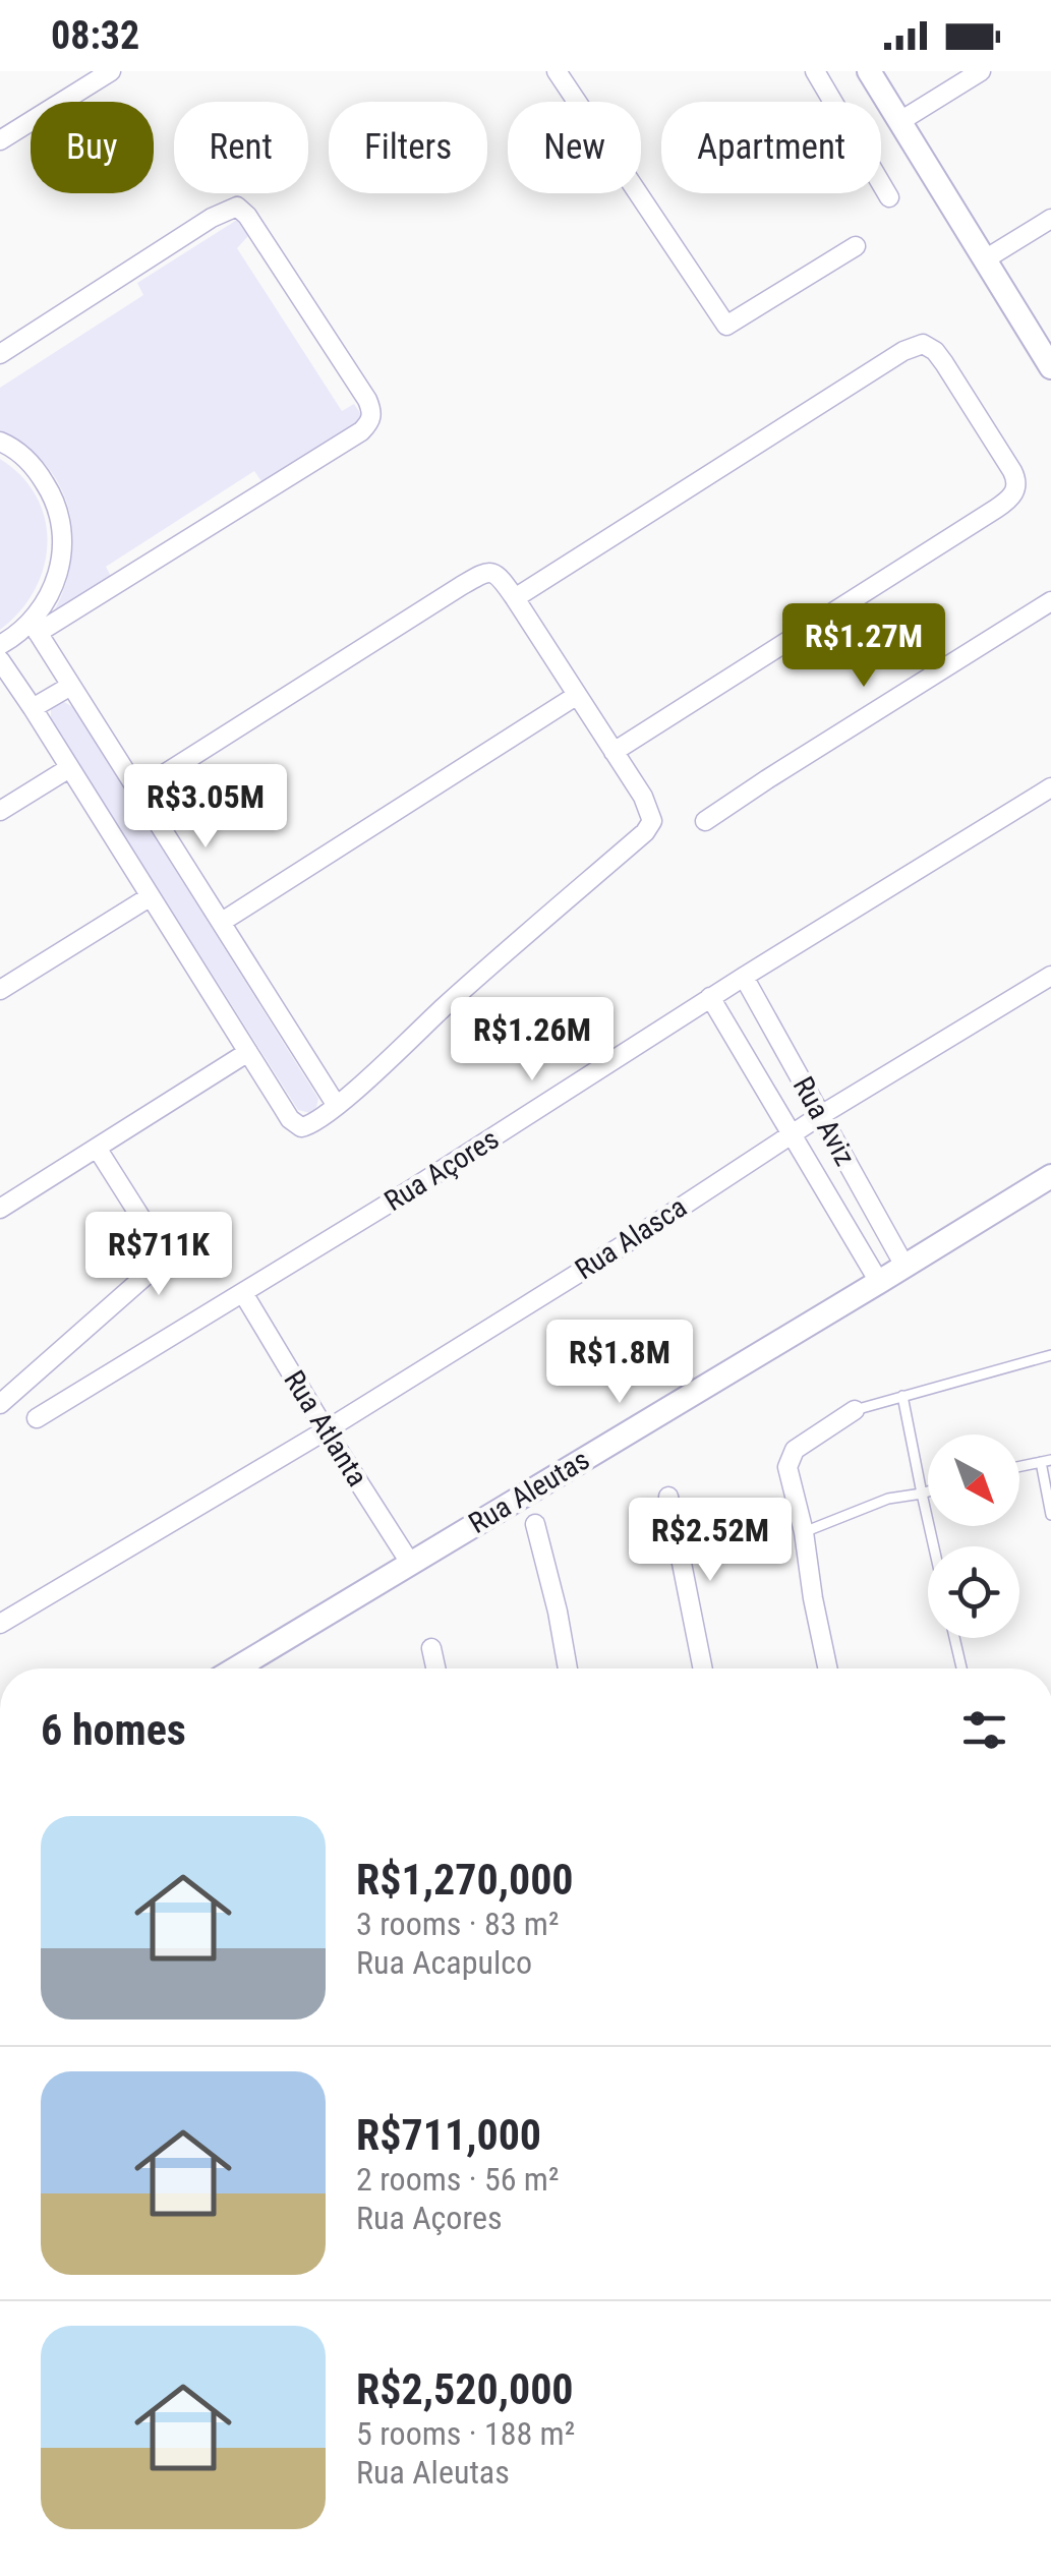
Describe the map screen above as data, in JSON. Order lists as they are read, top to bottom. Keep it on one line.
{"streets":{"street":["Rua Aviz","Rua Açores","Rua Alasca","Rua Atlanta","Rua Aleutas"]},"crossings":[["Rua Aviz","Rua Açores"],["Rua Aviz","Rua Alasca"],["Rua Aviz","Rua Aleutas"],["Rua Açores","Rua Atlanta"],["Rua Alasca","Rua Atlanta"],["Rua Atlanta","Rua Aleutas"]],"north":"bottom right","page":{"status":"08:32","chip":["Buy","Rent","Filters","New","Apartment"],"price":["R$1.27M","R$3.05M","R$1.26M","R$711K","R$1.8M","R$2.52M"],"heading":"6 homes","list":[{"name":"R$1,270,000","note":"3 rooms · 83 m² · Rua Acapulco"},{"name":"R$711,000","note":"2 rooms · 56 m² · Rua Açores"},{"name":"R$2,520,000","note":"5 rooms · 188 m² · Rua Aleutas"}]}}
